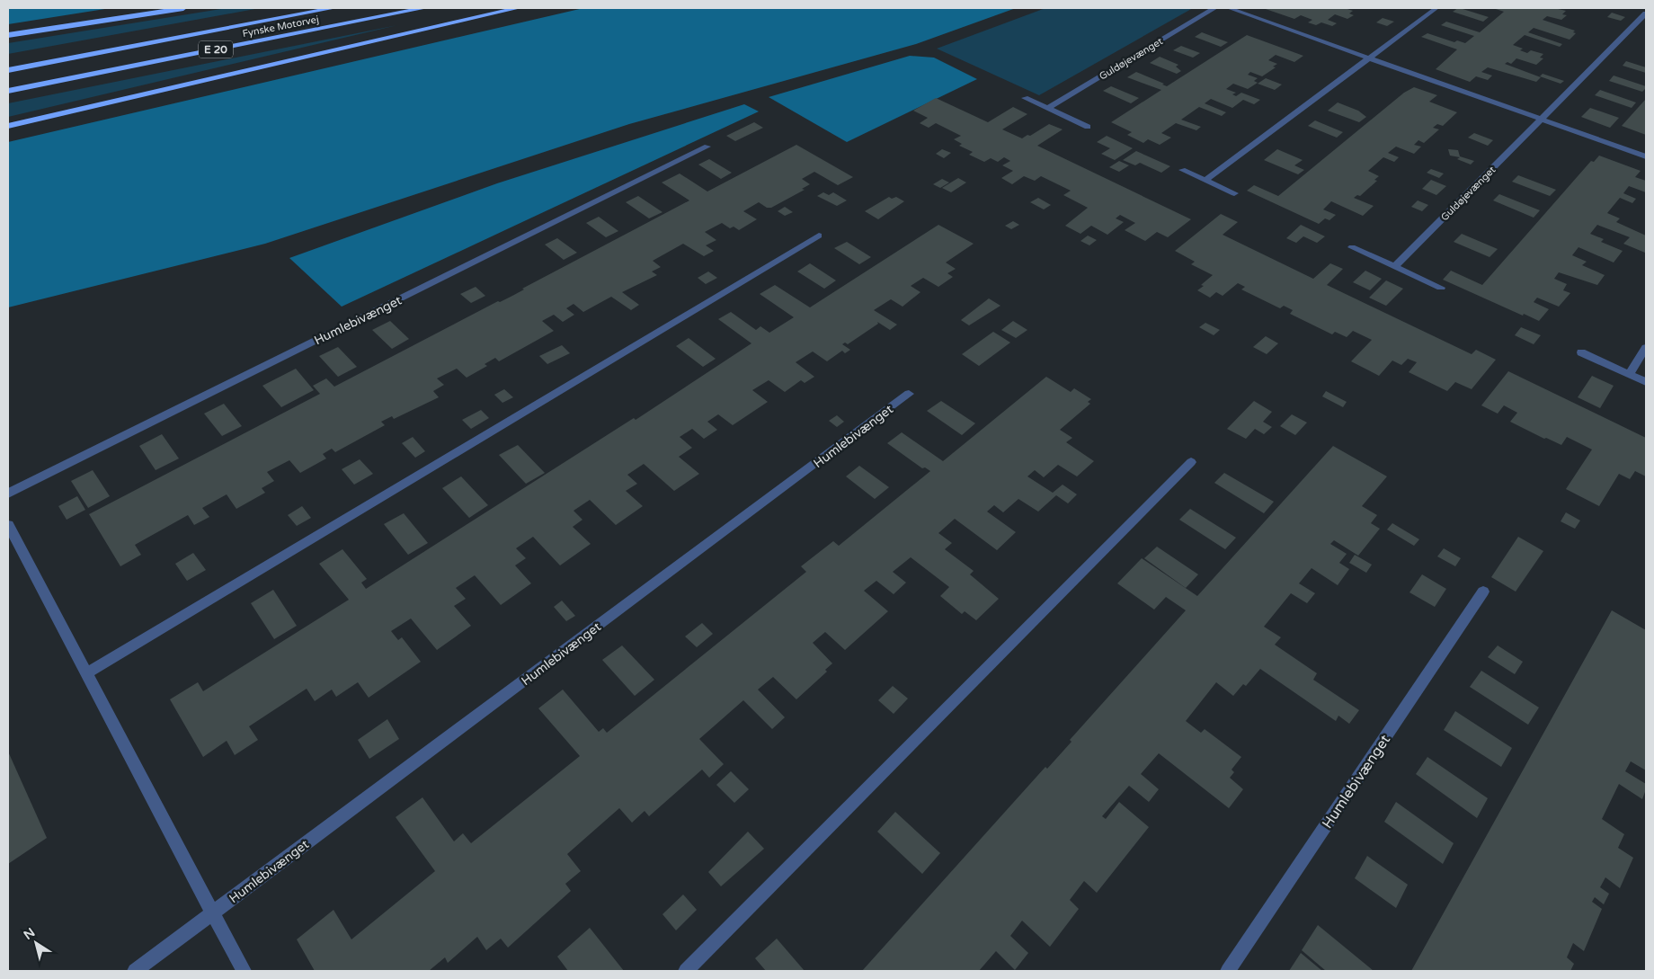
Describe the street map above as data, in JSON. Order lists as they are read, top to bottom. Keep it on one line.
{"streets":{"highway":["Fynske Motorvej","E 20"],"street":["Guldøjevænget","Humlebivænget"]},"north":"top left"}
